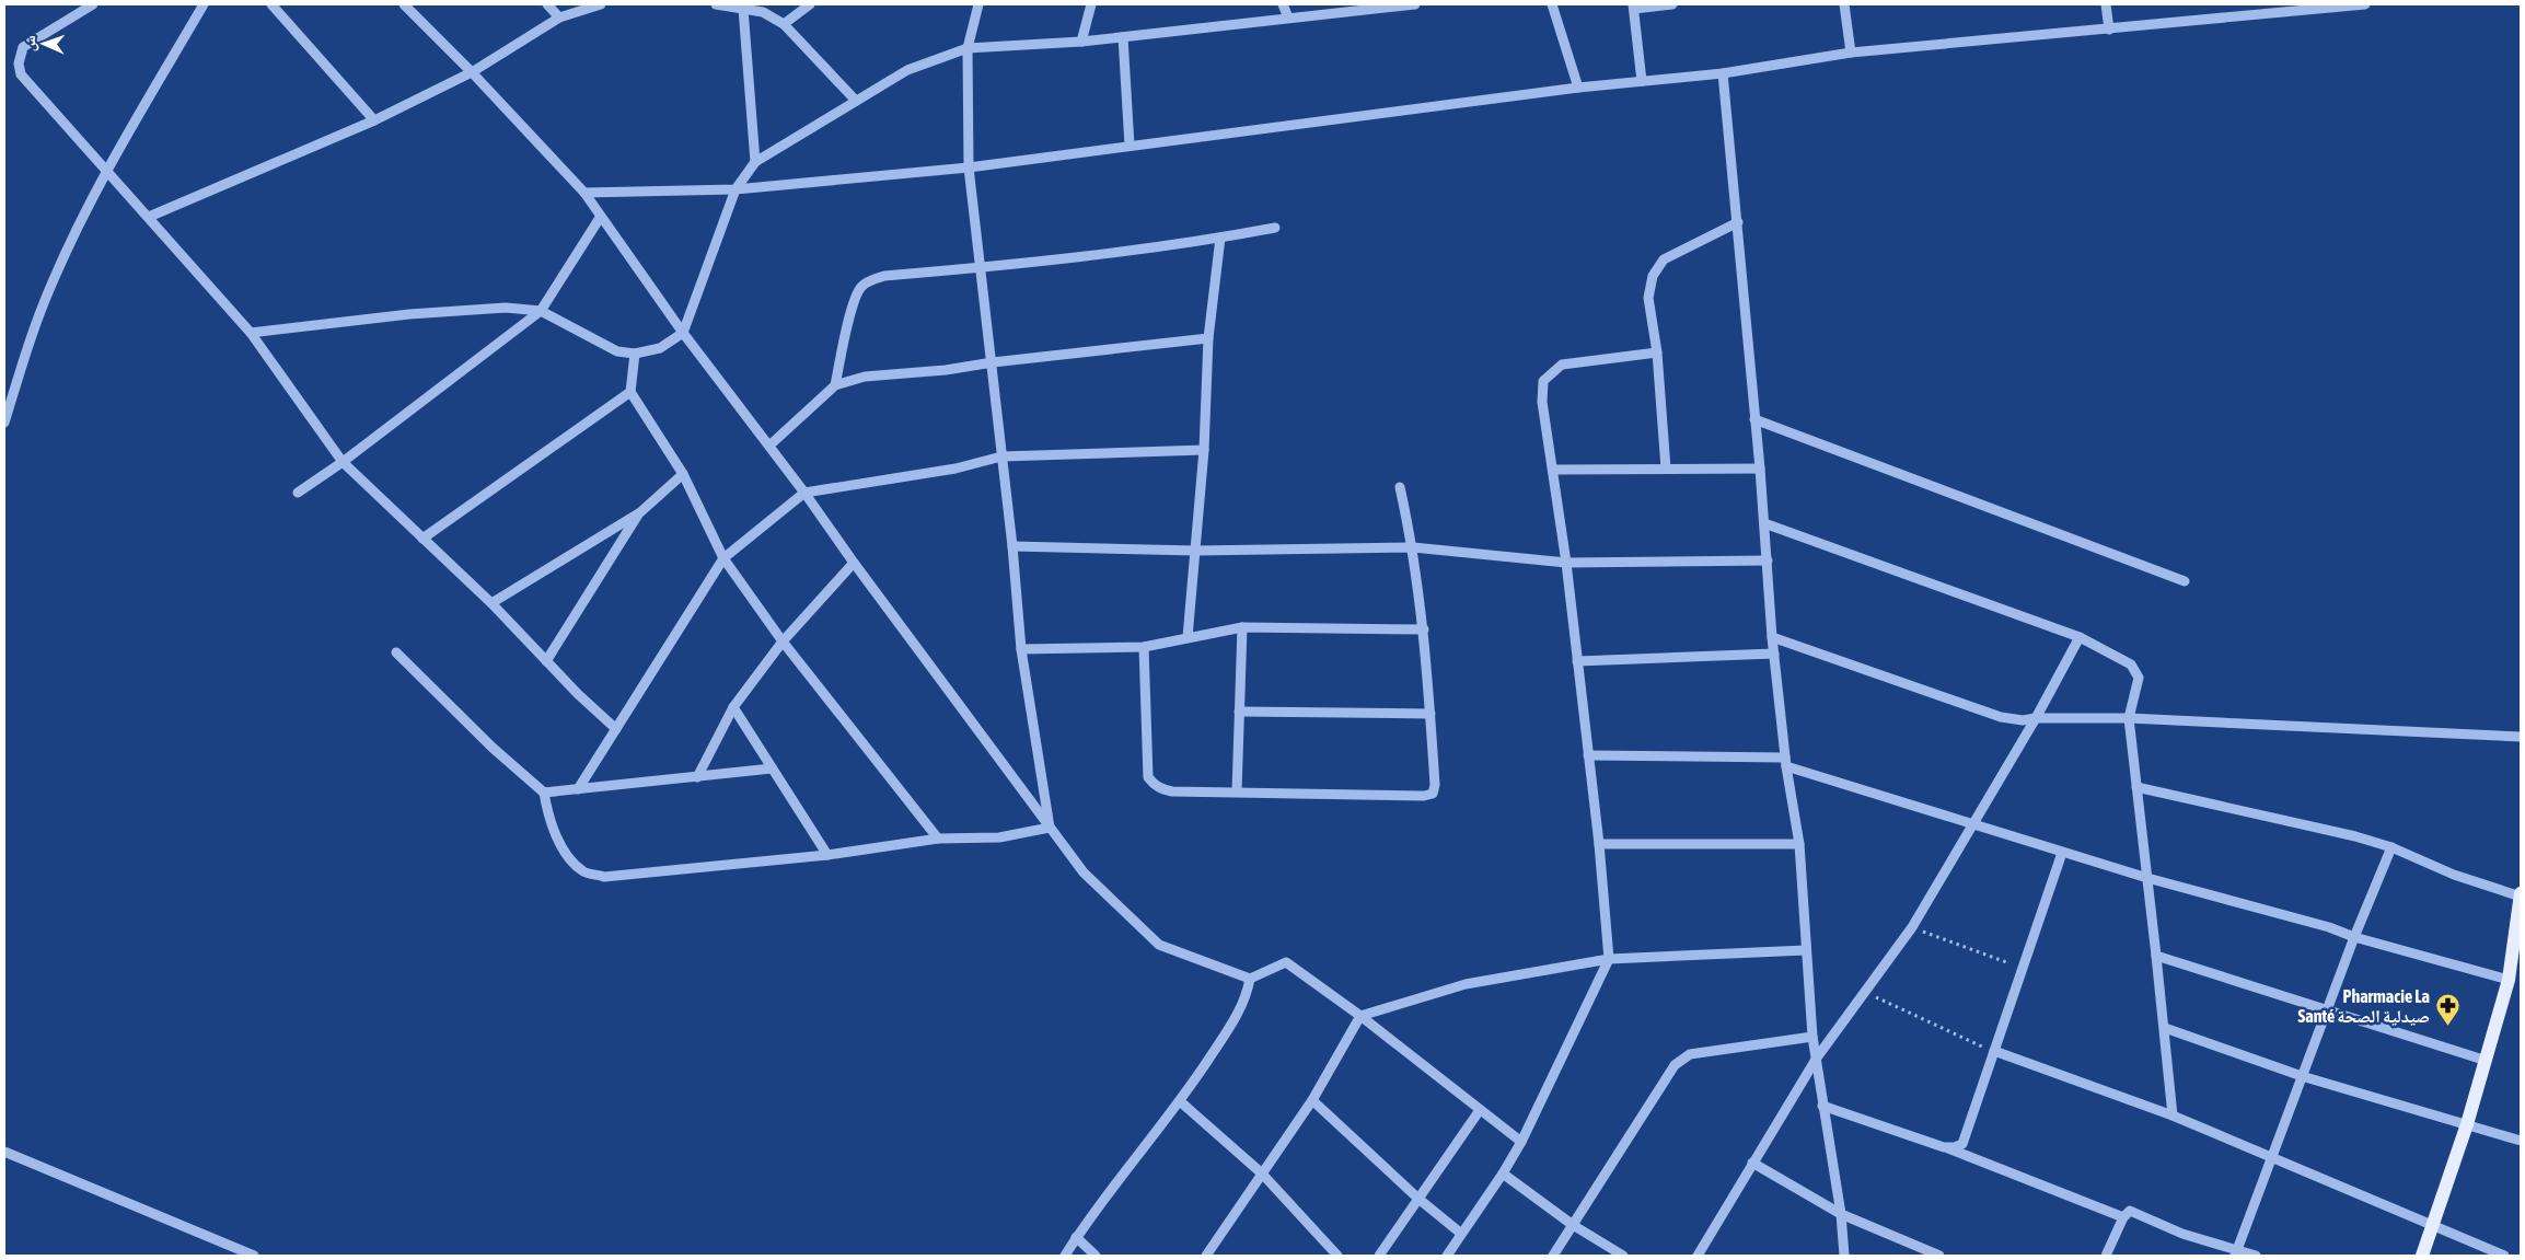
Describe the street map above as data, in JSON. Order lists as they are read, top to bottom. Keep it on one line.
{"places":{"pharmacy":["Pharmacie La Santé صيدلية الصحة"]},"north":"left"}
